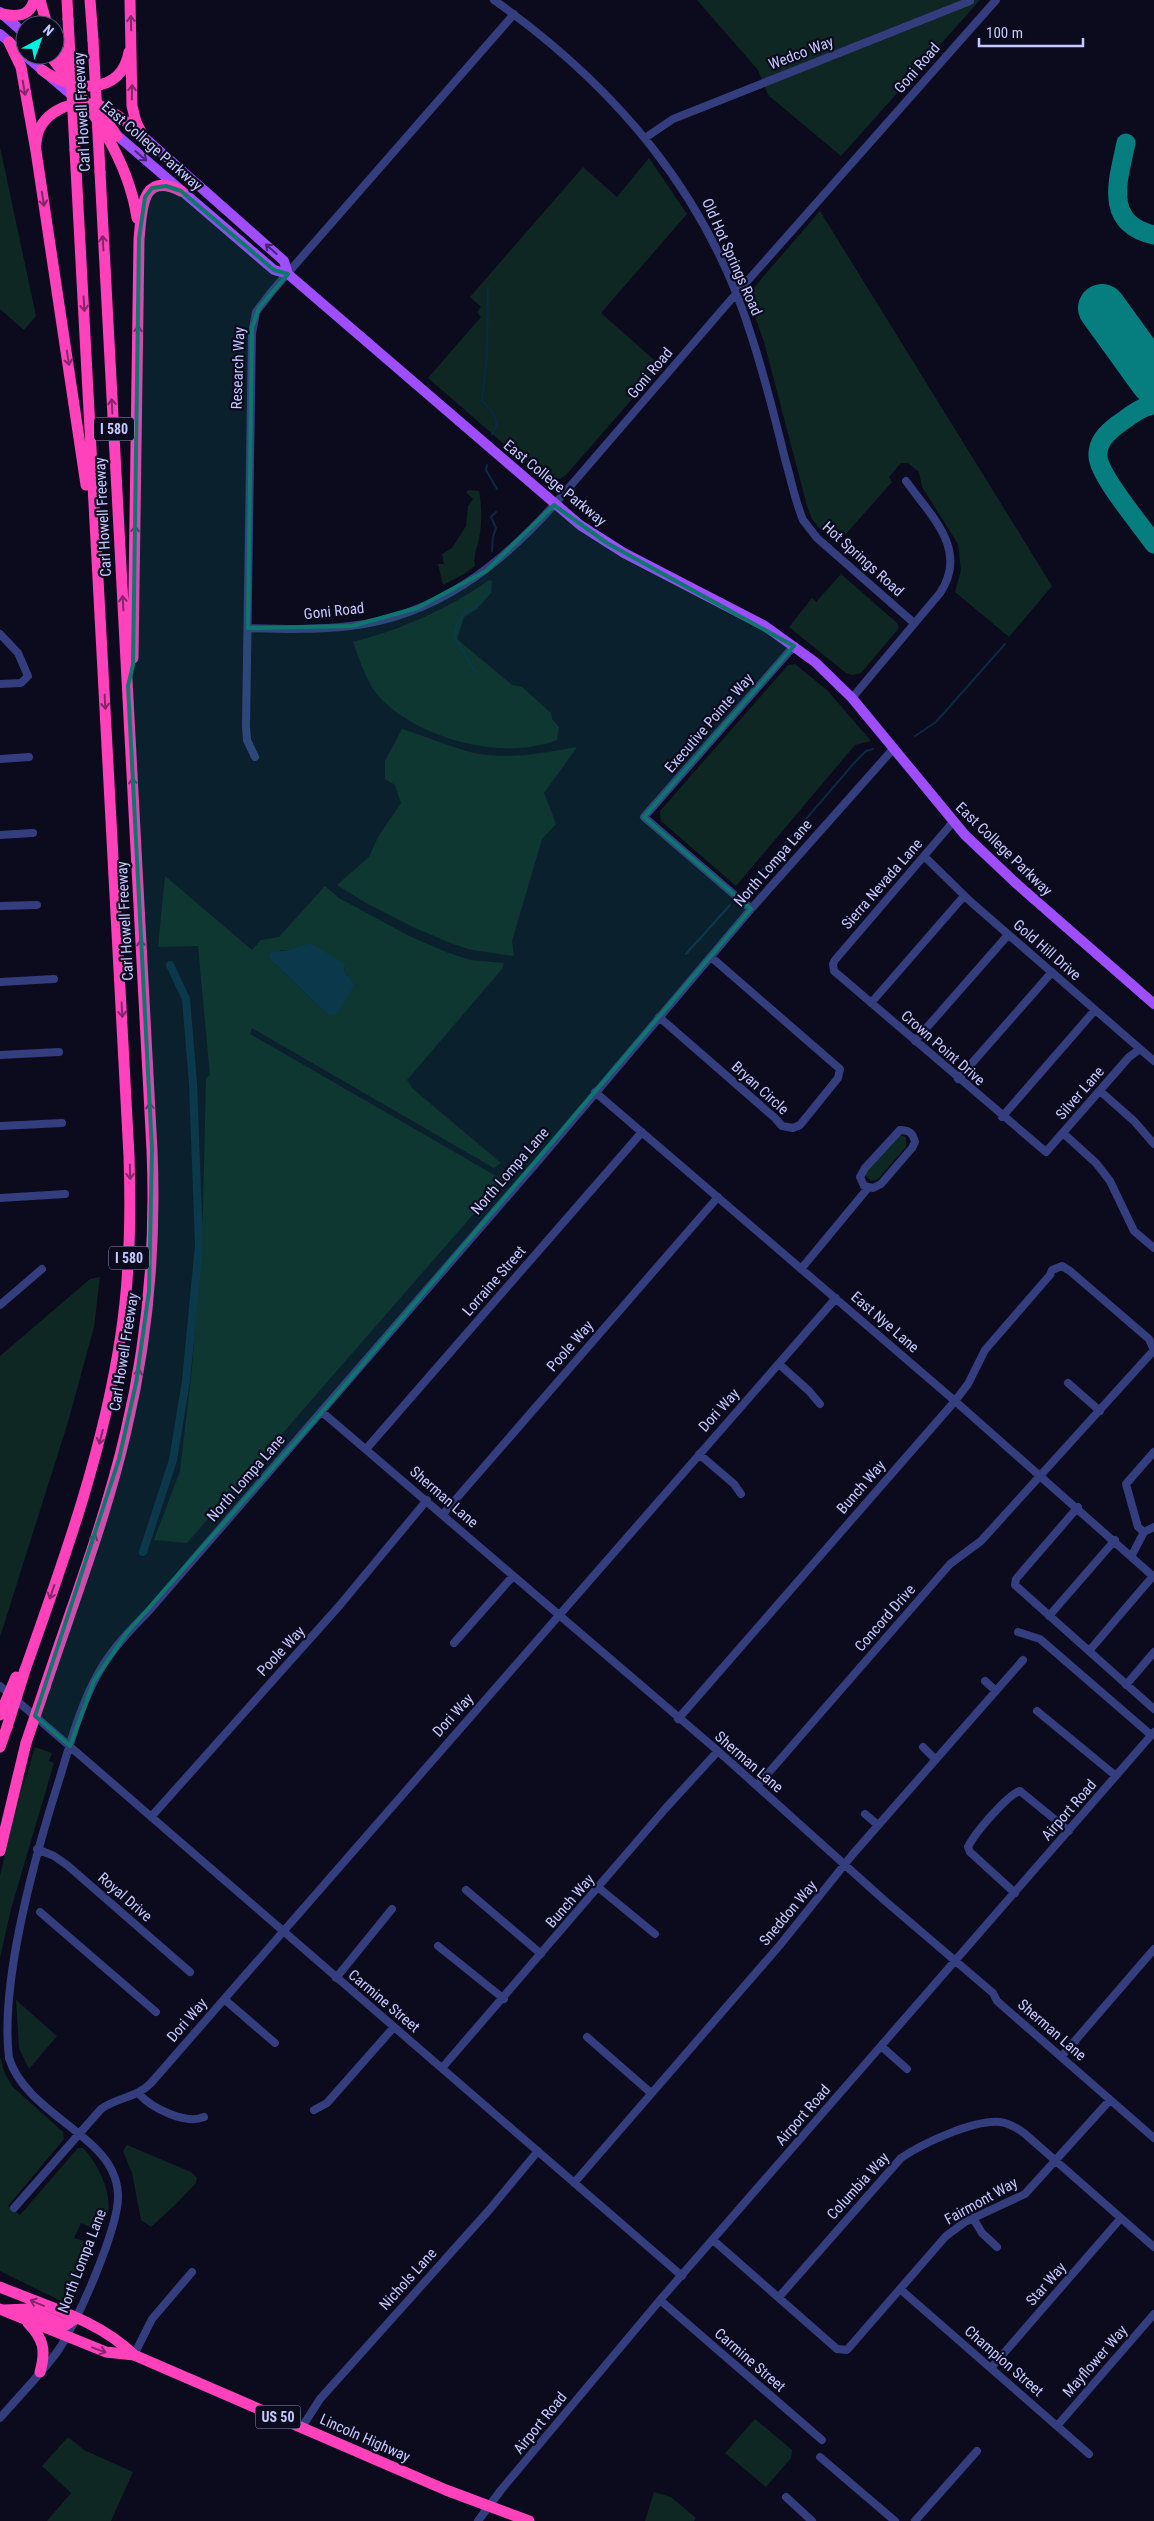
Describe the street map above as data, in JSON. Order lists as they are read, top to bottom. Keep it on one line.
{"streets":{"highway":["Carl Howell Freeway","I 580","US 50","Lincoln Highway"],"main road":["East College Parkway"],"street":["Wedco Way","Goni Road","Old Hot Springs Road","Research Way","Hot Springs Road","Executive Pointe Way","North Lompa Lane","Sierra Nevada Lane","Gold Hill Drive","Crown Point Drive","Bryan Circle","Silver Lane","Lorraine Street","East Nye Lane","Poole Way","Dori Way","Bunch Way","Sherman Lane","Concord Drive","Airport Road","Royal Drive","Sneddon Way","Carmine Street","Columbia Way","Fairmont Way","Nichols Lane","Star Way","Champion Street","Mayflower Way"]},"crossings":[["Wedco Way","Old Hot Springs Road"],["Goni Road","East College Parkway"],["Goni Road","Old Hot Springs Road"],["Goni Road","Research Way"],["East College Parkway","Research Way"],["East College Parkway","Executive Pointe Way"],["East College Parkway","North Lompa Lane"],["East College Parkway","Sierra Nevada Lane"],["Old Hot Springs Road","Research Way"],["Old Hot Springs Road","Hot Springs Road"],["Executive Pointe Way","North Lompa Lane"],["North Lompa Lane","Bryan Circle"],["North Lompa Lane","East Nye Lane"],["North Lompa Lane","Dori Way"],["North Lompa Lane","Sherman Lane"],["North Lompa Lane","Royal Drive"],["North Lompa Lane","Carmine Street"],["North Lompa Lane","US 50"],["North Lompa Lane","Lincoln Highway"],["Sierra Nevada Lane","Gold Hill Drive"],["Sierra Nevada Lane","Crown Point Drive"],["Gold Hill Drive","Silver Lane"],["Crown Point Drive","Silver Lane"],["Lorraine Street","East Nye Lane"],["Lorraine Street","Sherman Lane"],["East Nye Lane","Poole Way"],["East Nye Lane","Dori Way"],["East Nye Lane","Bunch Way"],["East Nye Lane","Concord Drive"],["Poole Way","Sherman Lane"],["Poole Way","Carmine Street"],["Dori Way","Sherman Lane"],["Dori Way","Carmine Street"],["Bunch Way","Sherman Lane"],["Bunch Way","Concord Drive"],["Bunch Way","Carmine Street"],["Sherman Lane","Concord Drive"],["Sherman Lane","Airport Road"],["Sherman Lane","Sneddon Way"],["Sherman Lane","Fairmont Way"],["Airport Road","Carmine Street"],["Airport Road","Lincoln Highway"],["Sneddon Way","Carmine Street"],["Carmine Street","Nichols Lane"],["Columbia Way","Fairmont Way"],["Columbia Way","Star Way"],["Fairmont Way","Champion Street"],["Nichols Lane","Lincoln Highway"],["Star Way","Champion Street"],["Champion Street","Mayflower Way"],["US 50","Lincoln Highway"]],"scale_bar":"100 m","north":"top right"}
